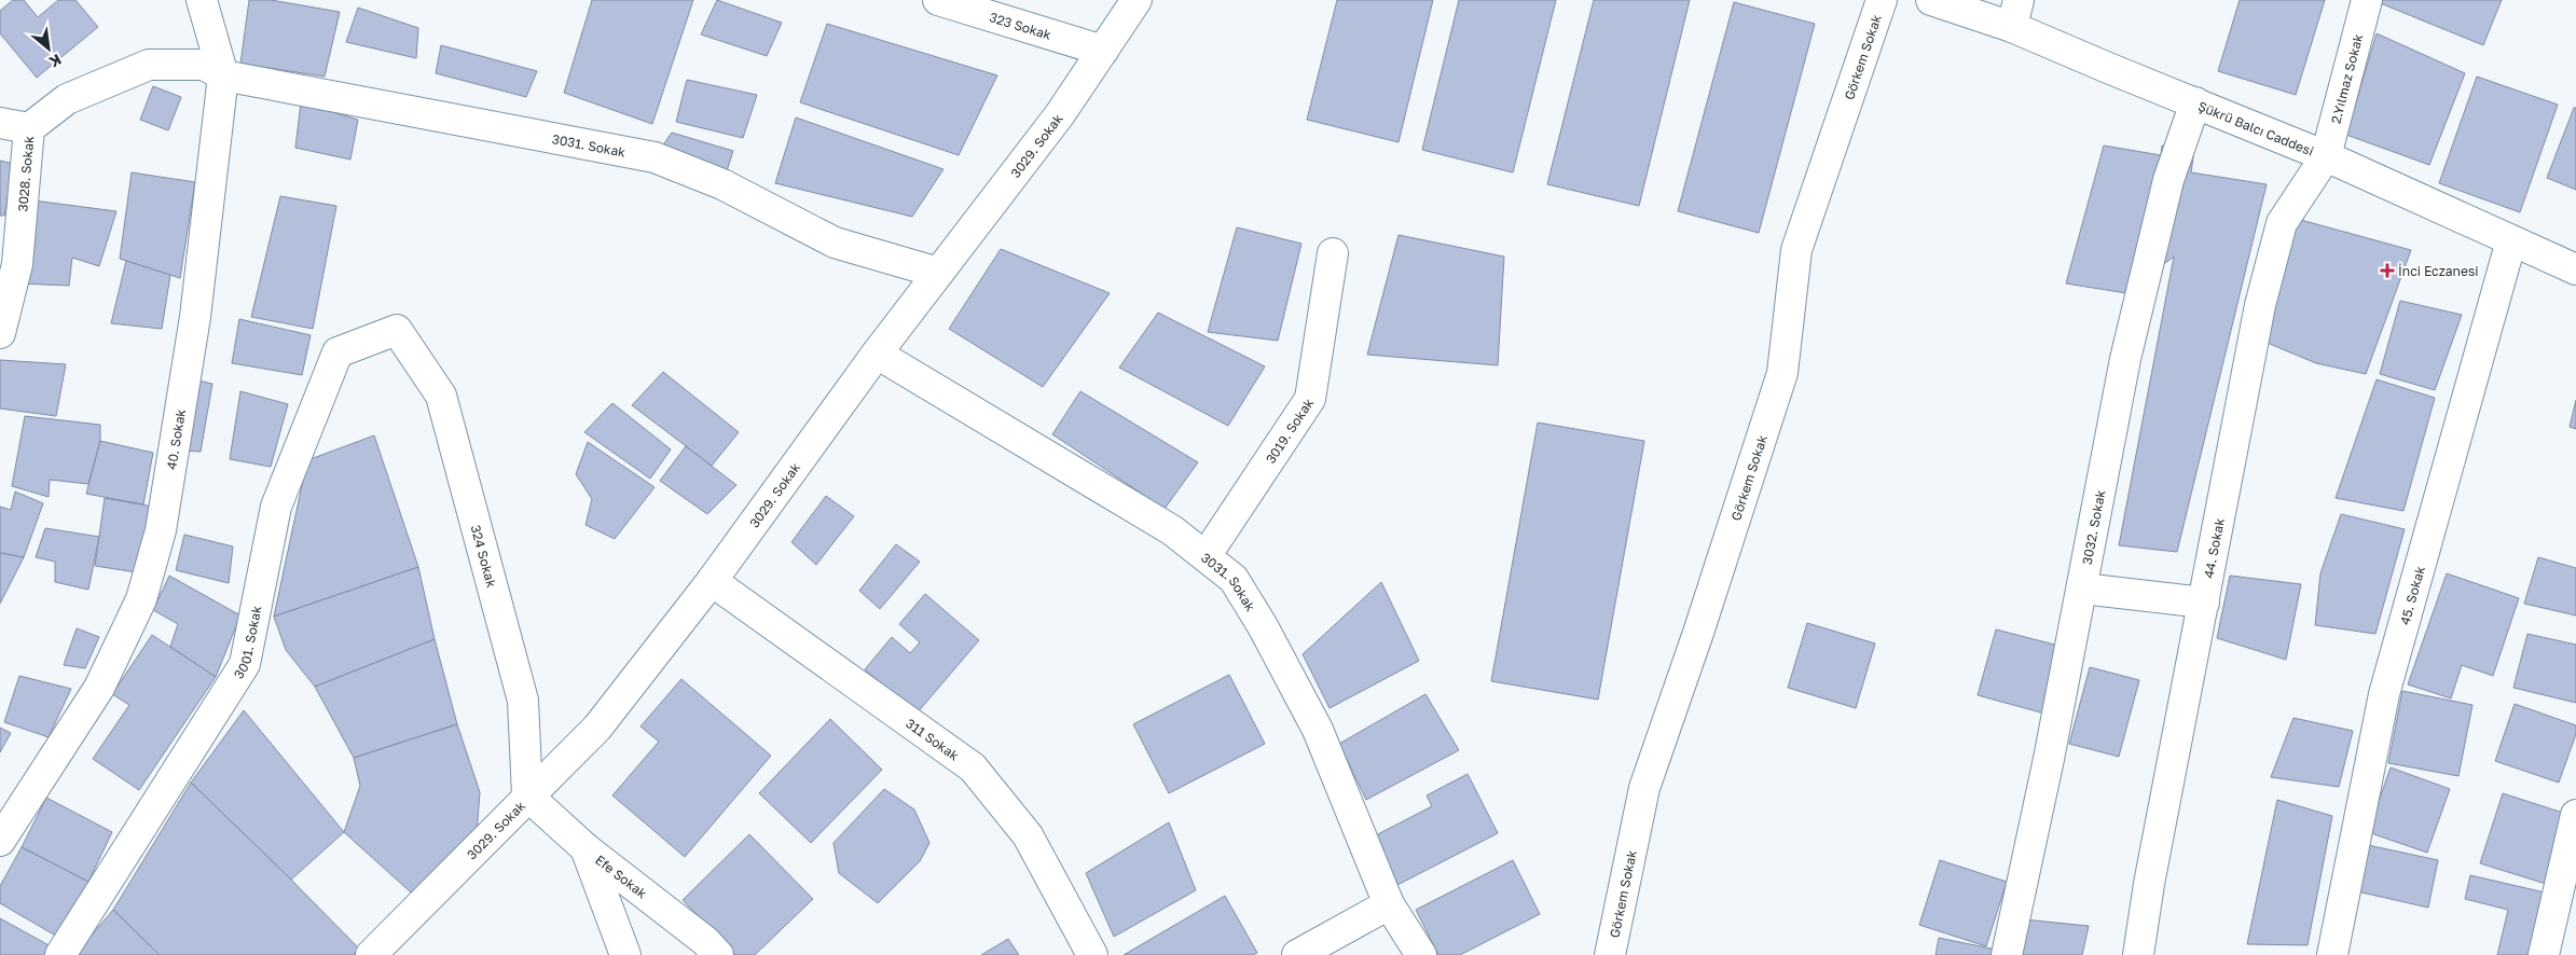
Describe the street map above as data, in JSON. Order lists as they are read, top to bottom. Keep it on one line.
{"streets":{"street":["323 Sokak","Görkem Sokak","2.Yılmaz Sokak","Şükrü Balcı Caddesi","3031. Sokak","3029. Sokak","3028. Sokak","3019. Sokak","40. Sokak","3032. Sokak","44. Sokak","324 Sokak","45. Sokak","3001. Sokak","311 Sokak","Efe Sokak"]},"crossings":[["323 Sokak","3029. Sokak"],["2.Yılmaz Sokak","Şükrü Balcı Caddesi"],["2.Yılmaz Sokak","44. Sokak"],["Şükrü Balcı Caddesi","3032. Sokak"],["Şükrü Balcı Caddesi","44. Sokak"],["Şükrü Balcı Caddesi","45. Sokak"],["3031. Sokak","3029. Sokak"],["3031. Sokak","3028. Sokak"],["3031. Sokak","3019. Sokak"],["3031. Sokak","40. Sokak"],["3029. Sokak","324 Sokak"],["3029. Sokak","311 Sokak"],["3029. Sokak","Efe Sokak"],["3028. Sokak","40. Sokak"],["324 Sokak","3001. Sokak"],["324 Sokak","Efe Sokak"]],"places":{"health":["İnci Eczanesi"]},"north":"bottom right"}
